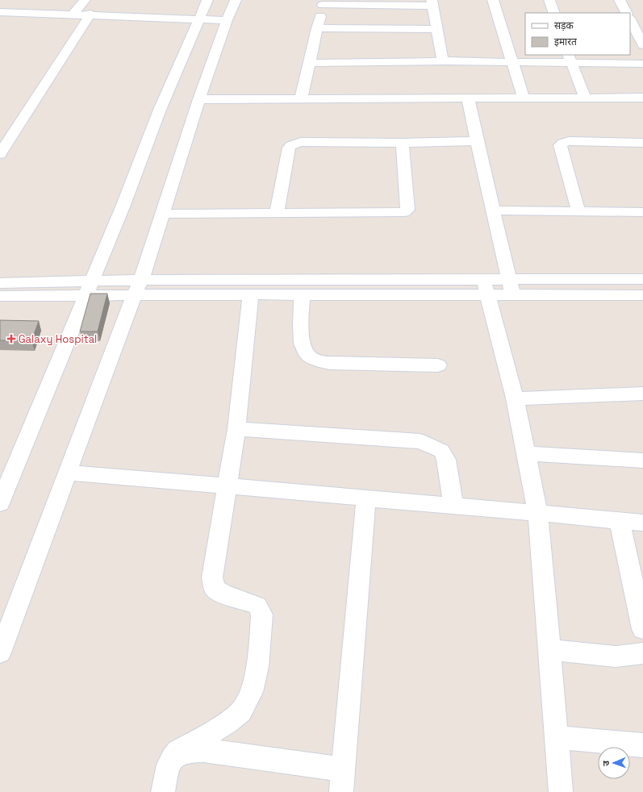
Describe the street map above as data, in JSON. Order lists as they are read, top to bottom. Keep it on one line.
{"places":{"health":["Galaxy Hospital"]},"legend":["सड़क","इमारत"],"north":"left"}
